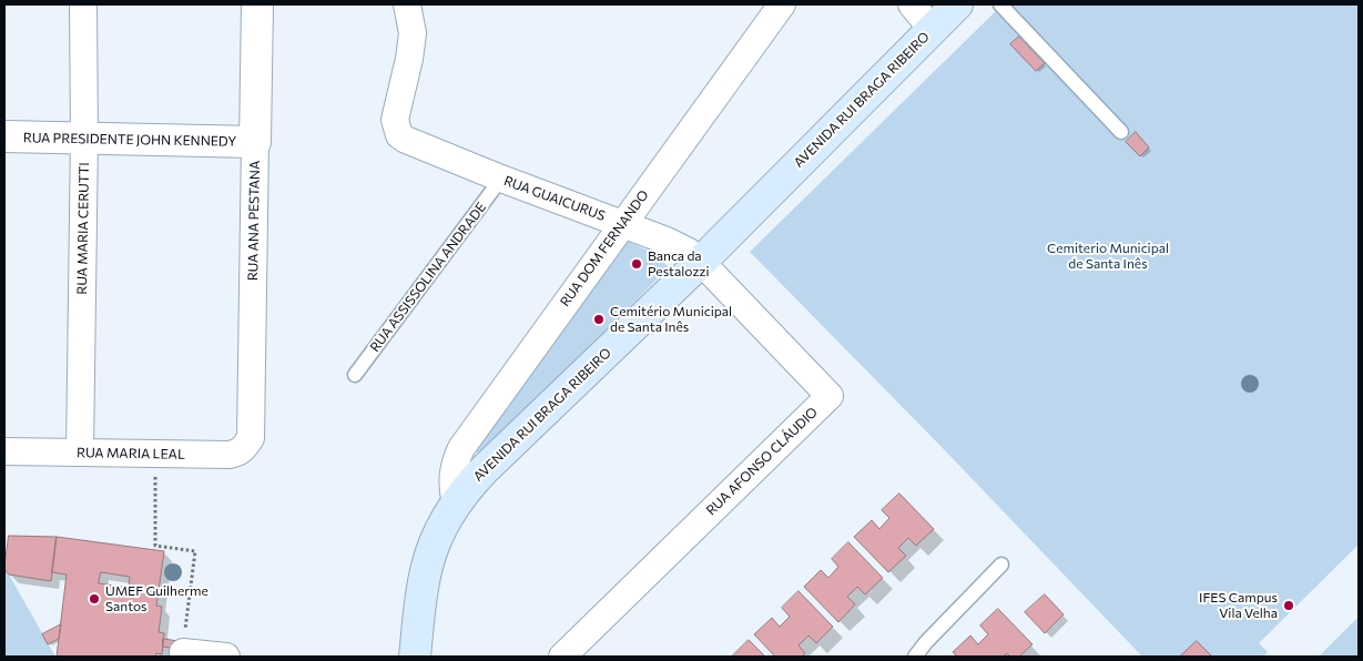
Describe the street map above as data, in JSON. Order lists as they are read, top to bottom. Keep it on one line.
{"streets":{"main road":["AVENIDA RUI BRAGA RIBEIRO"],"street":["RUA PRESIDENTE JOHN KENNEDY","RUA GUAICURUS","RUA ANA PESTANA","RUA MARIA CERUTTI","RUA DOM FERNANDO","RUA MARIA LEAL","RUA AFONSO CLÁUDIO"],"lane":["RUA ASSISSOLINA ANDRADE"]},"crossings":[["AVENIDA RUI BRAGA RIBEIRO","RUA GUAICURUS"],["AVENIDA RUI BRAGA RIBEIRO","RUA DOM FERNANDO"],["AVENIDA RUI BRAGA RIBEIRO","RUA AFONSO CLÁUDIO"],["RUA PRESIDENTE JOHN KENNEDY","RUA ANA PESTANA"],["RUA PRESIDENTE JOHN KENNEDY","RUA MARIA CERUTTI"],["RUA GUAICURUS","RUA DOM FERNANDO"],["RUA GUAICURUS","RUA ASSISSOLINA ANDRADE"],["RUA GUAICURUS","RUA AFONSO CLÁUDIO"],["RUA ANA PESTANA","RUA MARIA LEAL"],["RUA MARIA CERUTTI","RUA MARIA LEAL"]],"parks":["Cemiterio Municipal de Santa Inês"],"places":["Banca da Pestalozzi","Cemitério Municipal de Santa Inês","UMEF Guilherme Santos","IFES Campus Vila Velha"]}
